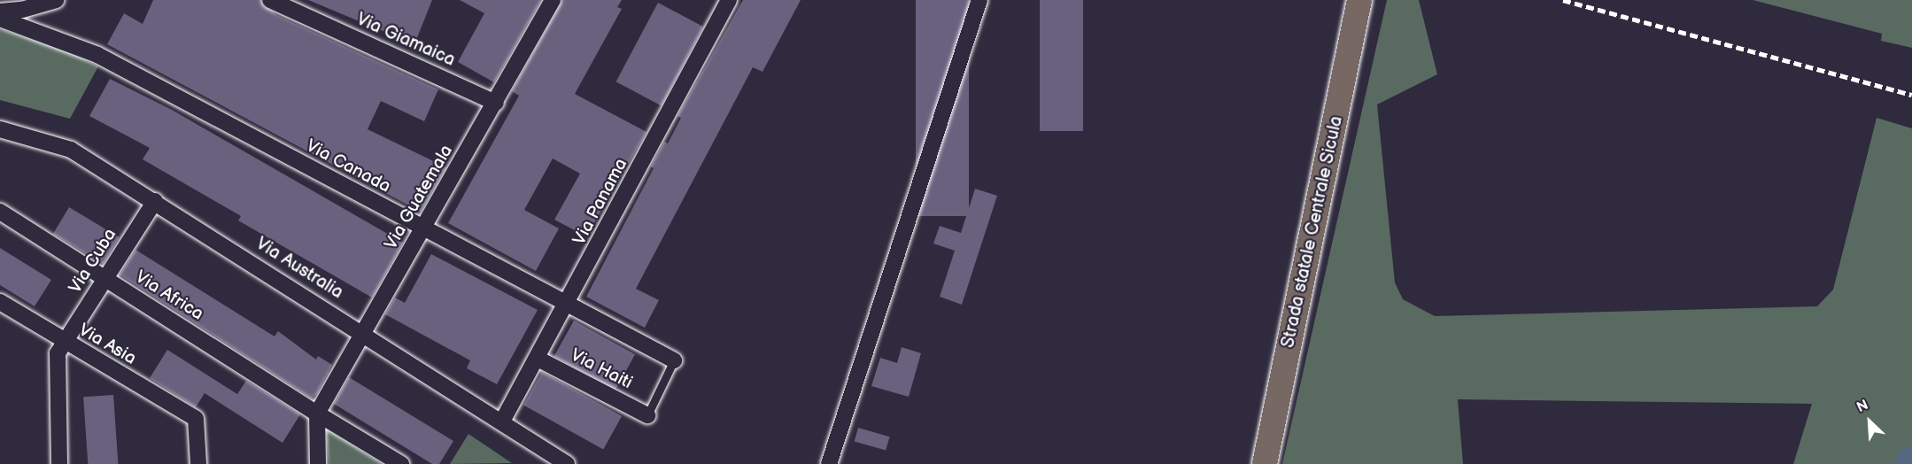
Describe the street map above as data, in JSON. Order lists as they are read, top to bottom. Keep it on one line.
{"streets":{"main road":["Strada statale Centrale Sicula"],"street":["Via Giamaica","Via Canada","Via Guatemala","Via Panama","Via Cuba","Via Australia","Via Africa","Via Asia","Via Haiti"]},"crossings":[["Via Giamaica","Via Guatemala"],["Via Canada","Via Guatemala"],["Via Canada","Via Panama"],["Via Guatemala","Via Australia"],["Via Guatemala","Via Africa"],["Via Panama","Via Australia"],["Via Panama","Via Haiti"],["Via Cuba","Via Australia"],["Via Cuba","Via Africa"],["Via Cuba","Via Asia"]],"north":"top left"}
